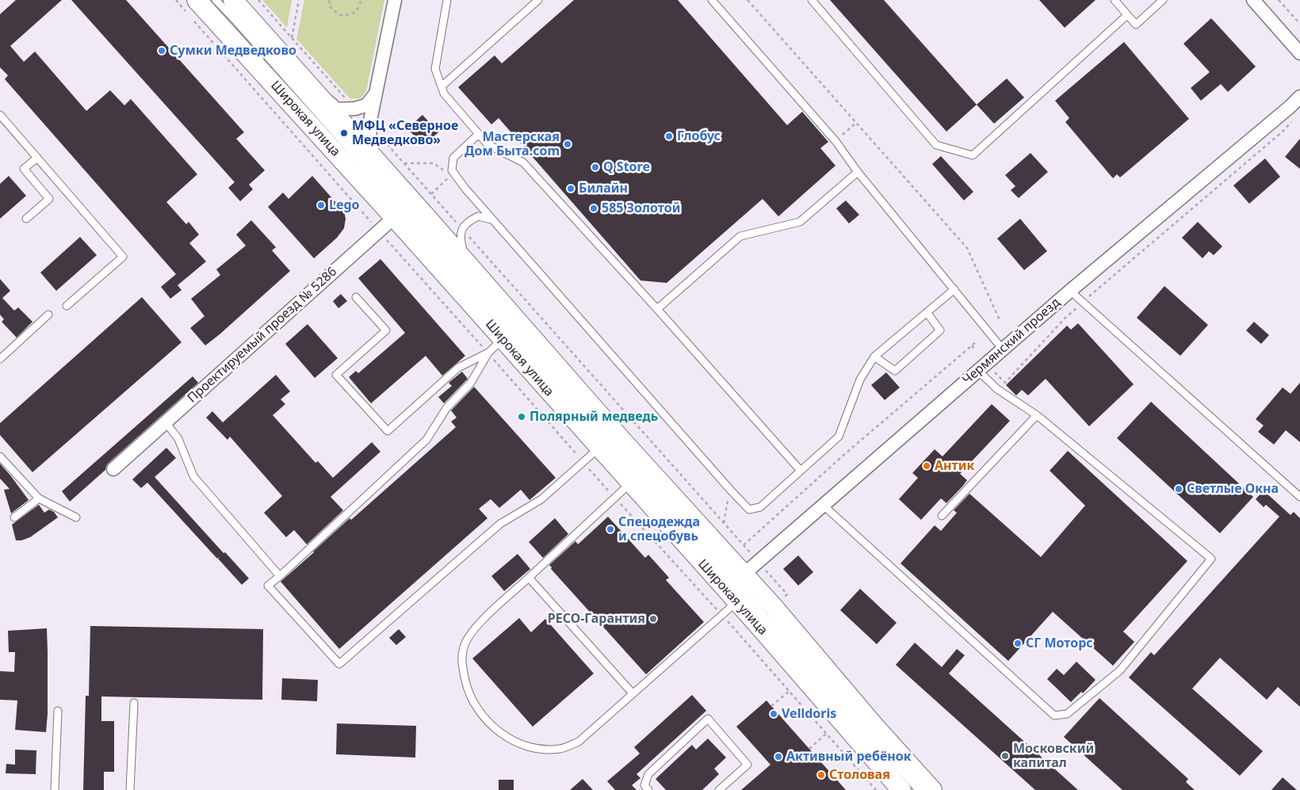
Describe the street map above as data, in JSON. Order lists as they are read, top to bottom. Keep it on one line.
{"streets":{"main road":["Широкая улица"],"street":["Проектируемый проезд № 5286","Чермянский проезд"]},"crossings":[["Широкая улица","Проектируемый проезд № 5286"],["Широкая улица","Чермянский проезд"]],"places":["Сумки Медведково","МФЦ «Северное Медведково»","Глобус","Мастерская Дом Быта.com","Q Store","Билайн","Lego","585 Золотой","Полярный медведь","Антик","Светлые Окна","Спецодежда и спецобувь","РЕСО-Гарантия","СГ Моторс","Velldoris","Московский капитал","Активный ребёнок","Столовая"]}
